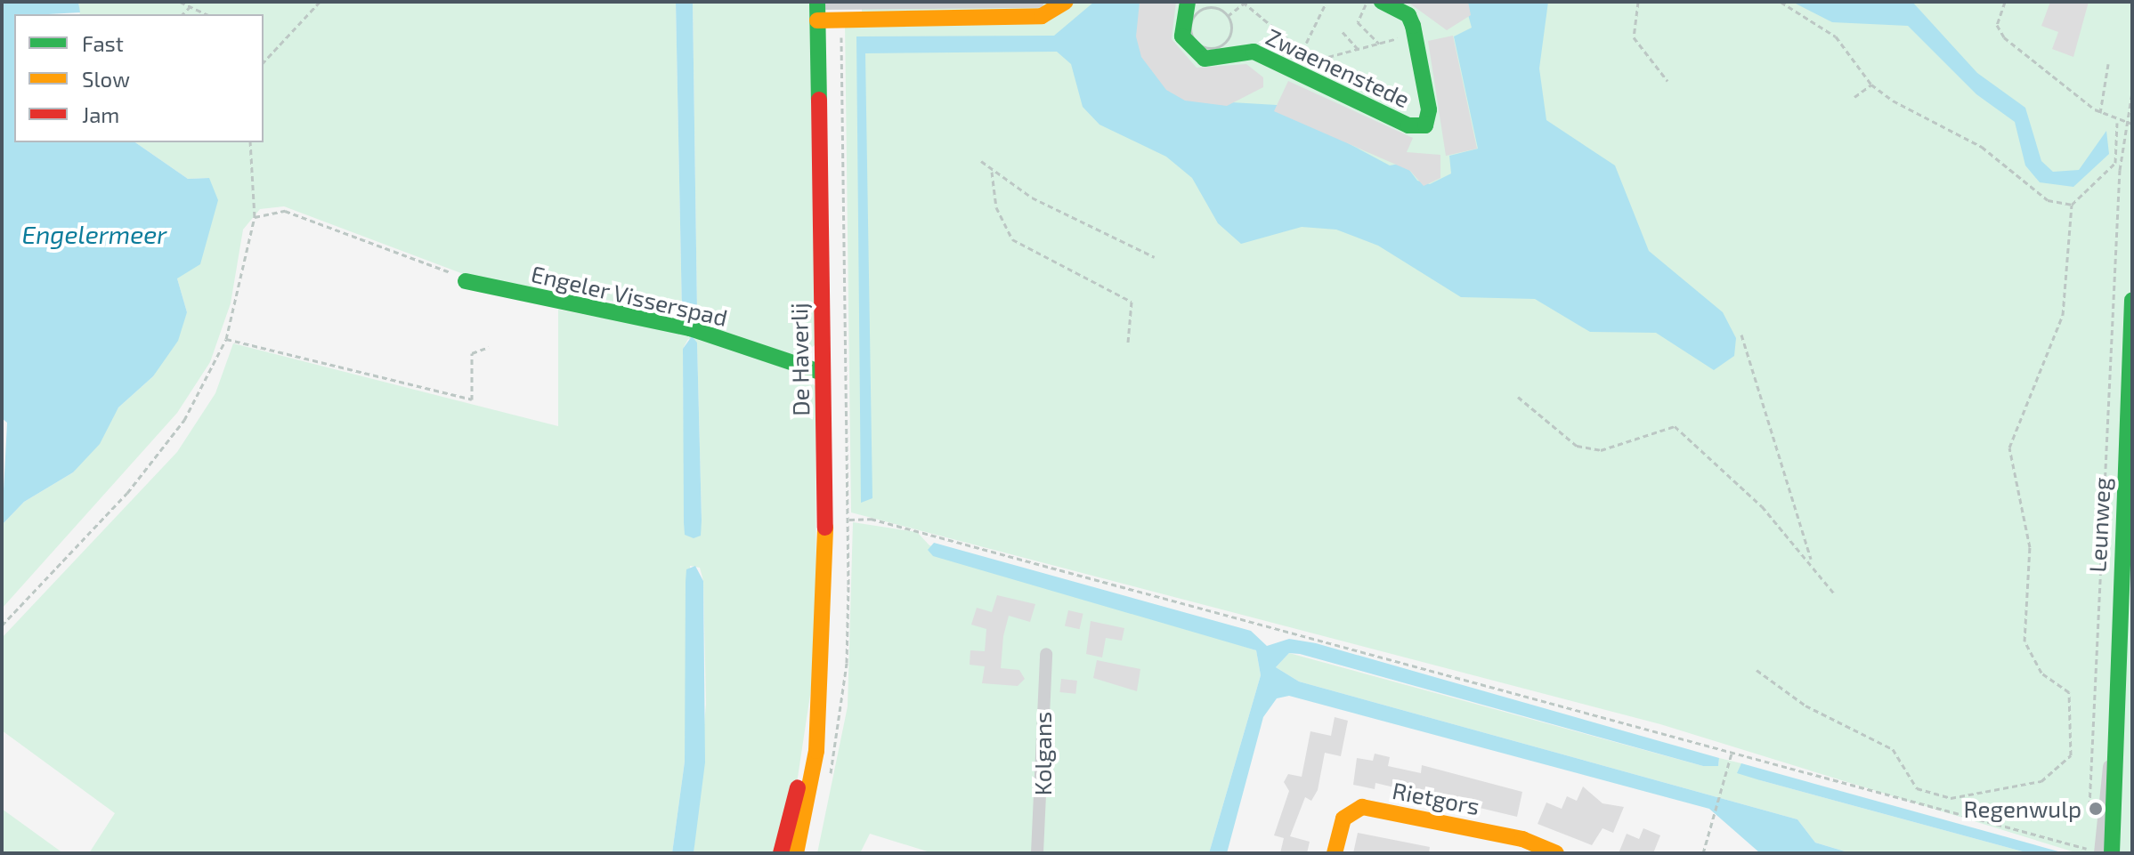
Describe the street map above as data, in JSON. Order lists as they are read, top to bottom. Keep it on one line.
{"streets":{"street":["Zwaenenstede","Engeler Visserspad","De Haverlij","Leunweg","Kolgans","Rietgors"]},"crossings":[["Engeler Visserspad","De Haverlij"]],"water":["Engelermeer"],"places":["Regenwulp"],"legend":["Fast","Slow","Jam"]}
